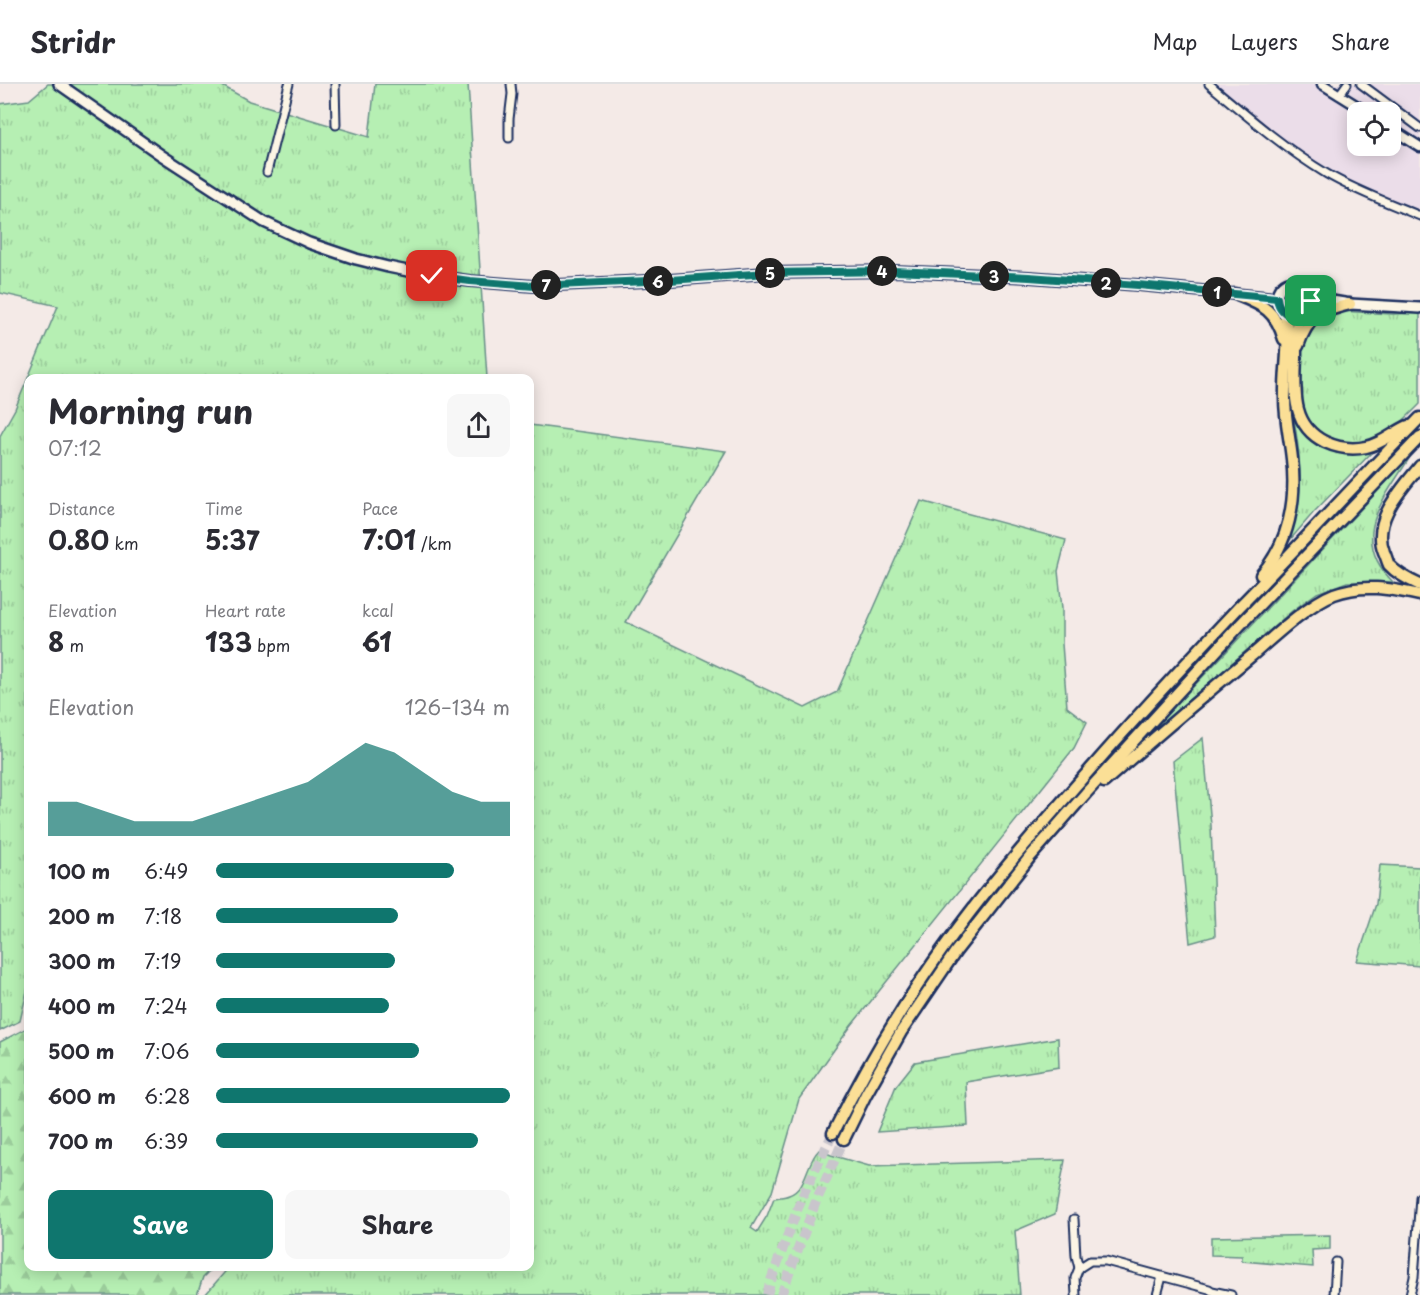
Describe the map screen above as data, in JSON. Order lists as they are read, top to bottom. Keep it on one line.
{"page":{"header":"Stridr","nav":["Map","Layers","Share"],"pins":["4","5","3","6","2","7","1"],"heading":["Morning run","07:12"],"stats":[["Distance","0.80 km"],["Time","5:37"],["Pace","7:01 /km"],["Elevation","8 m"],["Heart rate","133 bpm"],["kcal","61"]],"chart":["Elevation","126–134 m"],"list":[{"name":"100 m","note":"6:49"},{"name":"200 m","note":"7:18"},{"name":"300 m","note":"7:19"},{"name":"400 m","note":"7:24"},{"name":"500 m","note":"7:06"},{"name":"600 m","note":"6:28"},{"name":"700 m","note":"6:39"}],"buttons":["Save","Share"]}}
